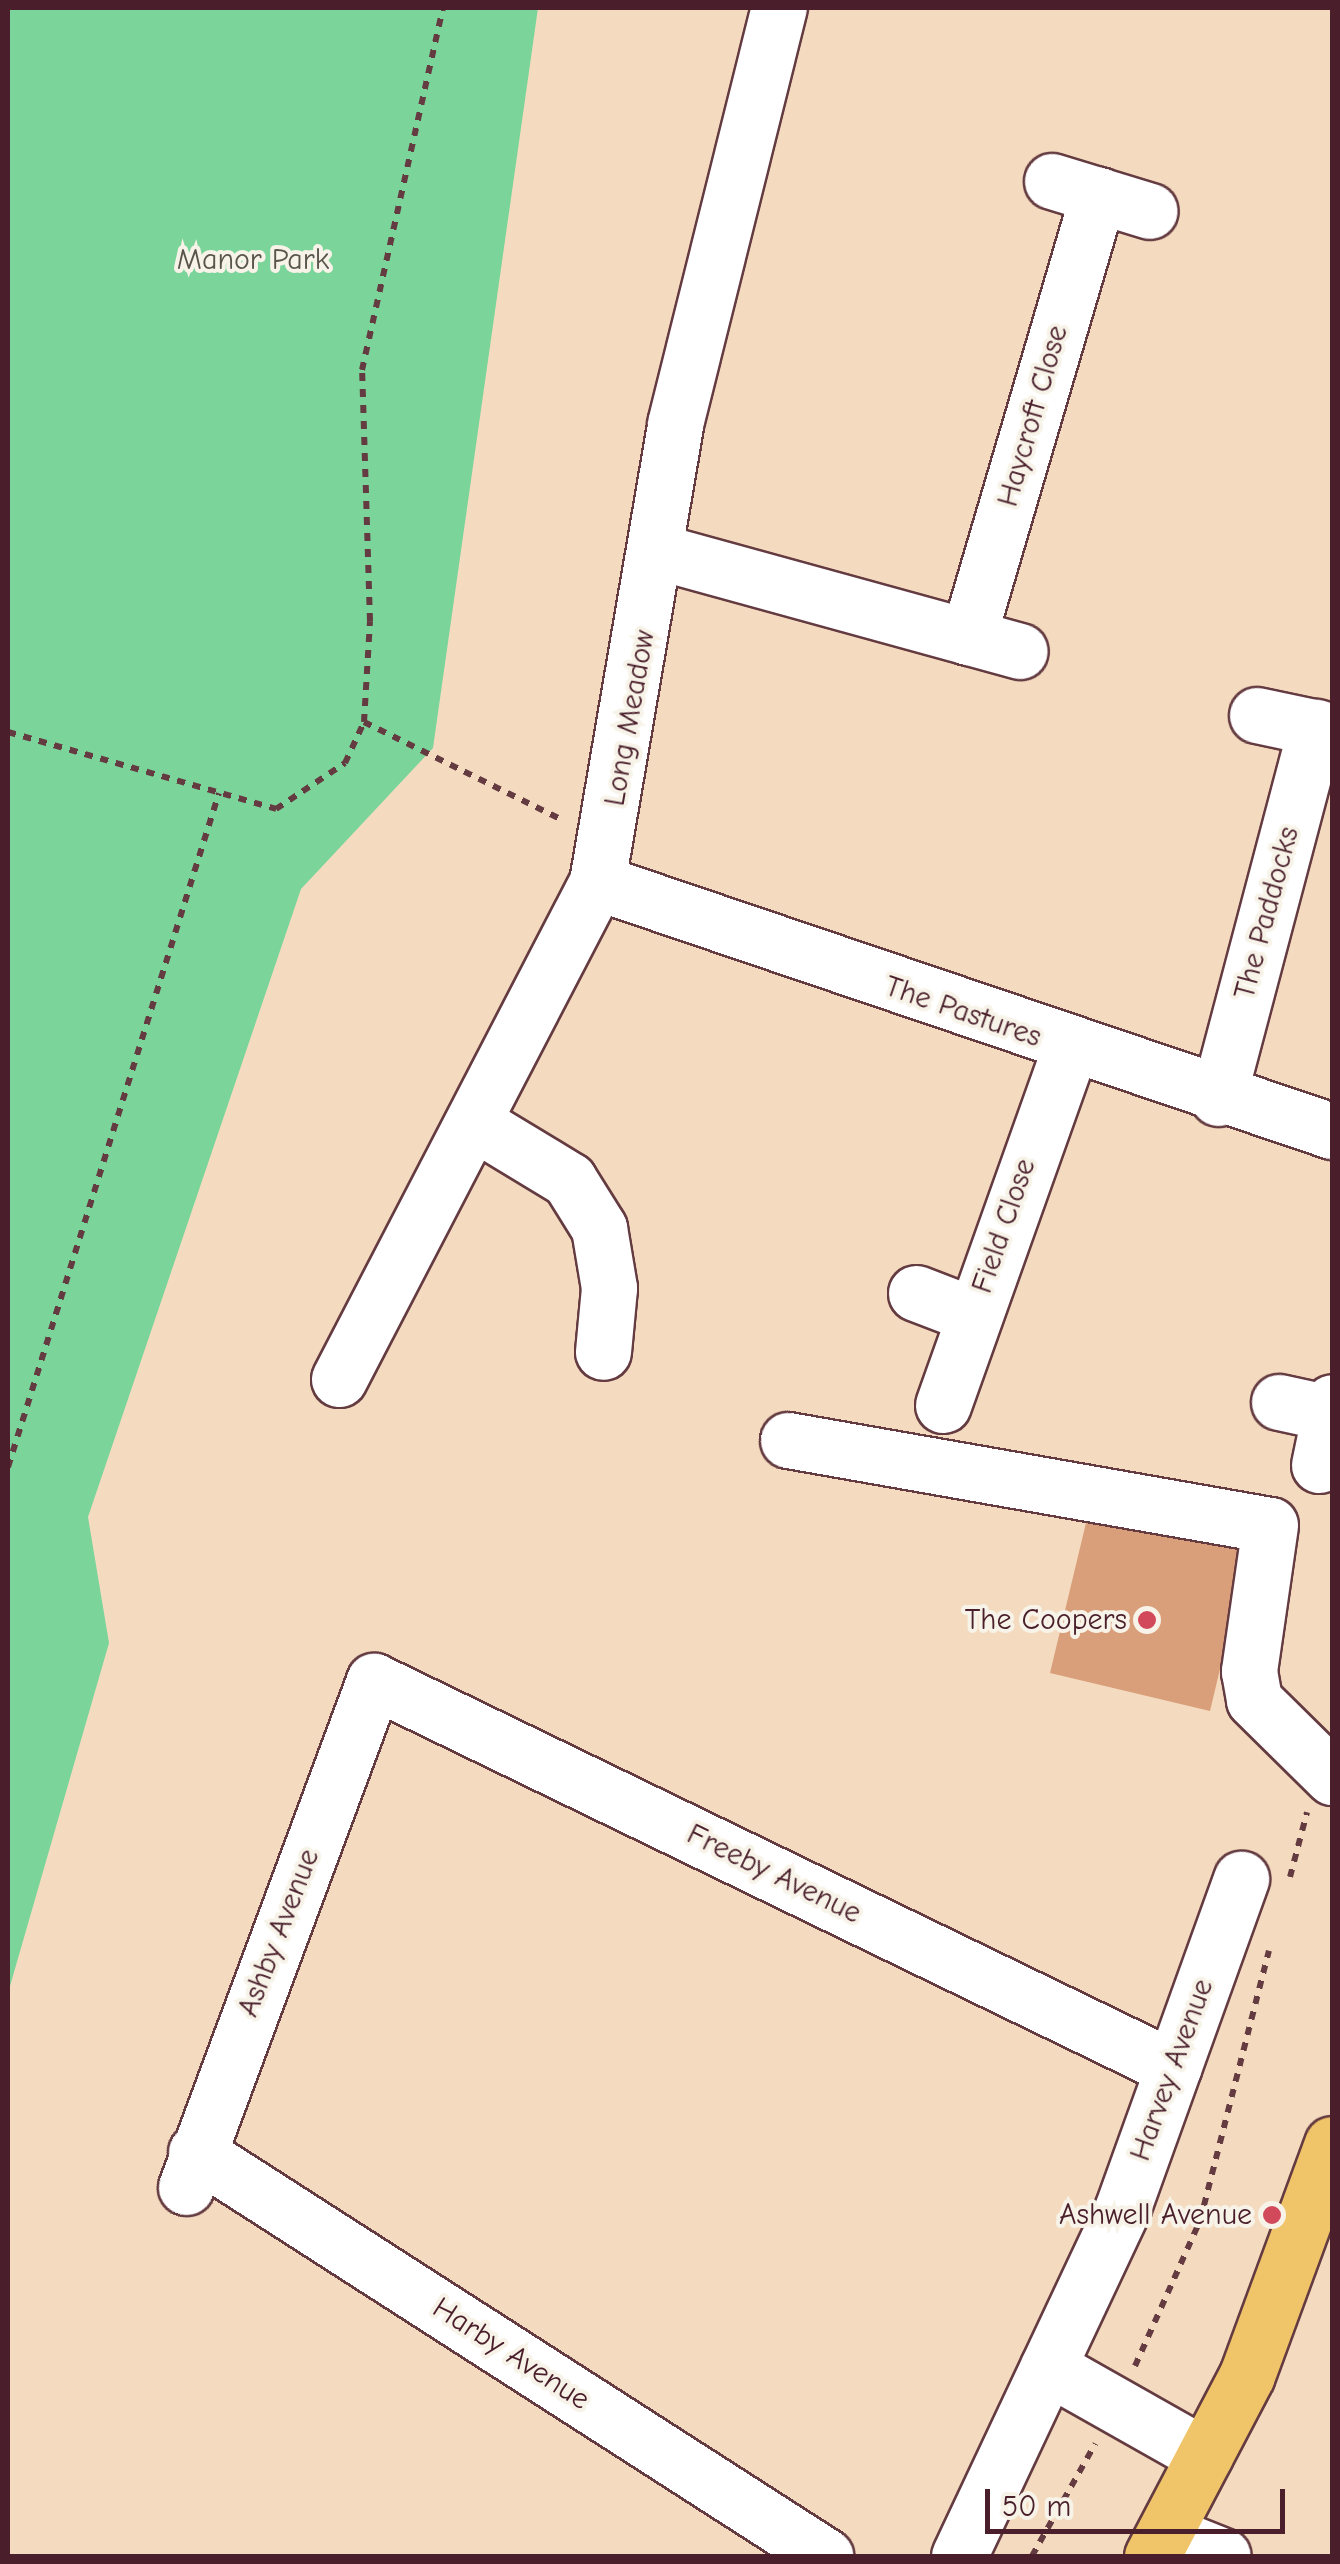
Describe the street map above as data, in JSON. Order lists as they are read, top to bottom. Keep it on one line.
{"streets":{"street":["Haycroft Close","Long Meadow","The Paddocks","The Pastures","Field Close","Freeby Avenue","Ashby Avenue","Harvey Avenue","Harby Avenue"]},"crossings":[["Long Meadow","The Pastures"],["The Paddocks","The Pastures"],["The Pastures","Field Close"],["Freeby Avenue","Ashby Avenue"],["Freeby Avenue","Harvey Avenue"],["Ashby Avenue","Harby Avenue"]],"parks":["Manor Park"],"places":["The Coopers","Ashwell Avenue"],"scale_bar":"50 m"}
